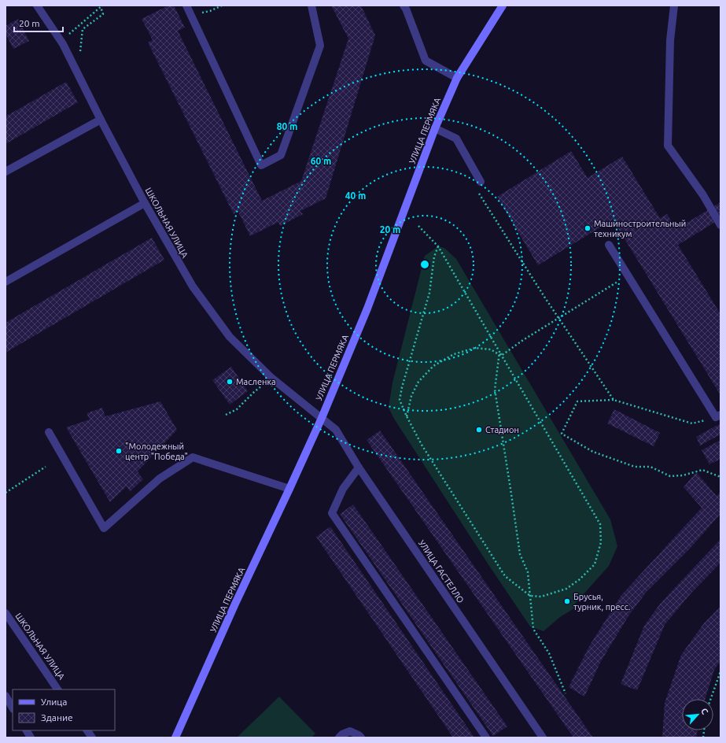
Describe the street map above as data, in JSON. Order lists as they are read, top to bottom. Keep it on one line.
{"streets":{"main road":["УЛИЦА ПЕРМЯКА"],"street":["ШКОЛЬНАЯ УЛИЦА","УЛИЦА ГАСТЕЛЛО"]},"crossings":[["УЛИЦА ПЕРМЯКА","ШКОЛЬНАЯ УЛИЦА"],["УЛИЦА ПЕРМЯКА","УЛИЦА ГАСТЕЛЛО"],["ШКОЛЬНАЯ УЛИЦА","УЛИЦА ГАСТЕЛЛО"]],"places":["Машиностроительный техникум","Масленка","Стадион","\"Молодежный центр \"Победа\"","Брусья, турник, пресс."],"legend":["Улица","Здание"],"scale_bar":"20 m","north":"top right","rings":["80 m","60 m","40 m","20 m"]}
